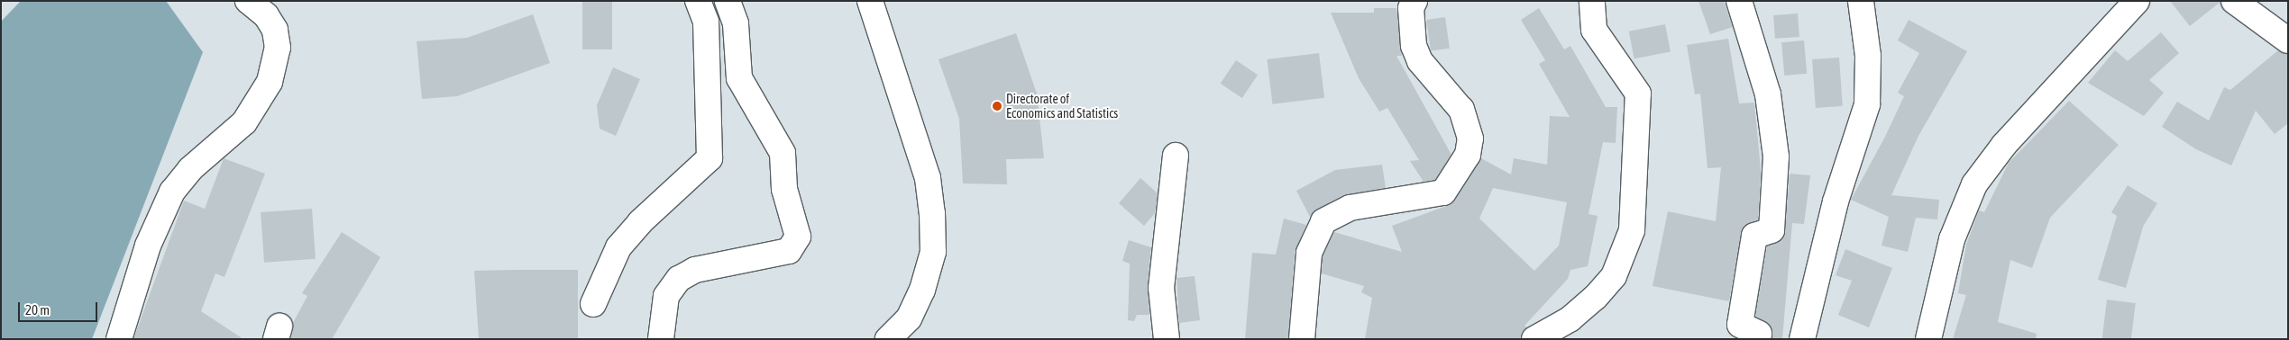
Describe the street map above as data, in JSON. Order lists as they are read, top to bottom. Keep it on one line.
{"places":["Directorate of Economics and Statistics"],"scale_bar":"20 m"}
